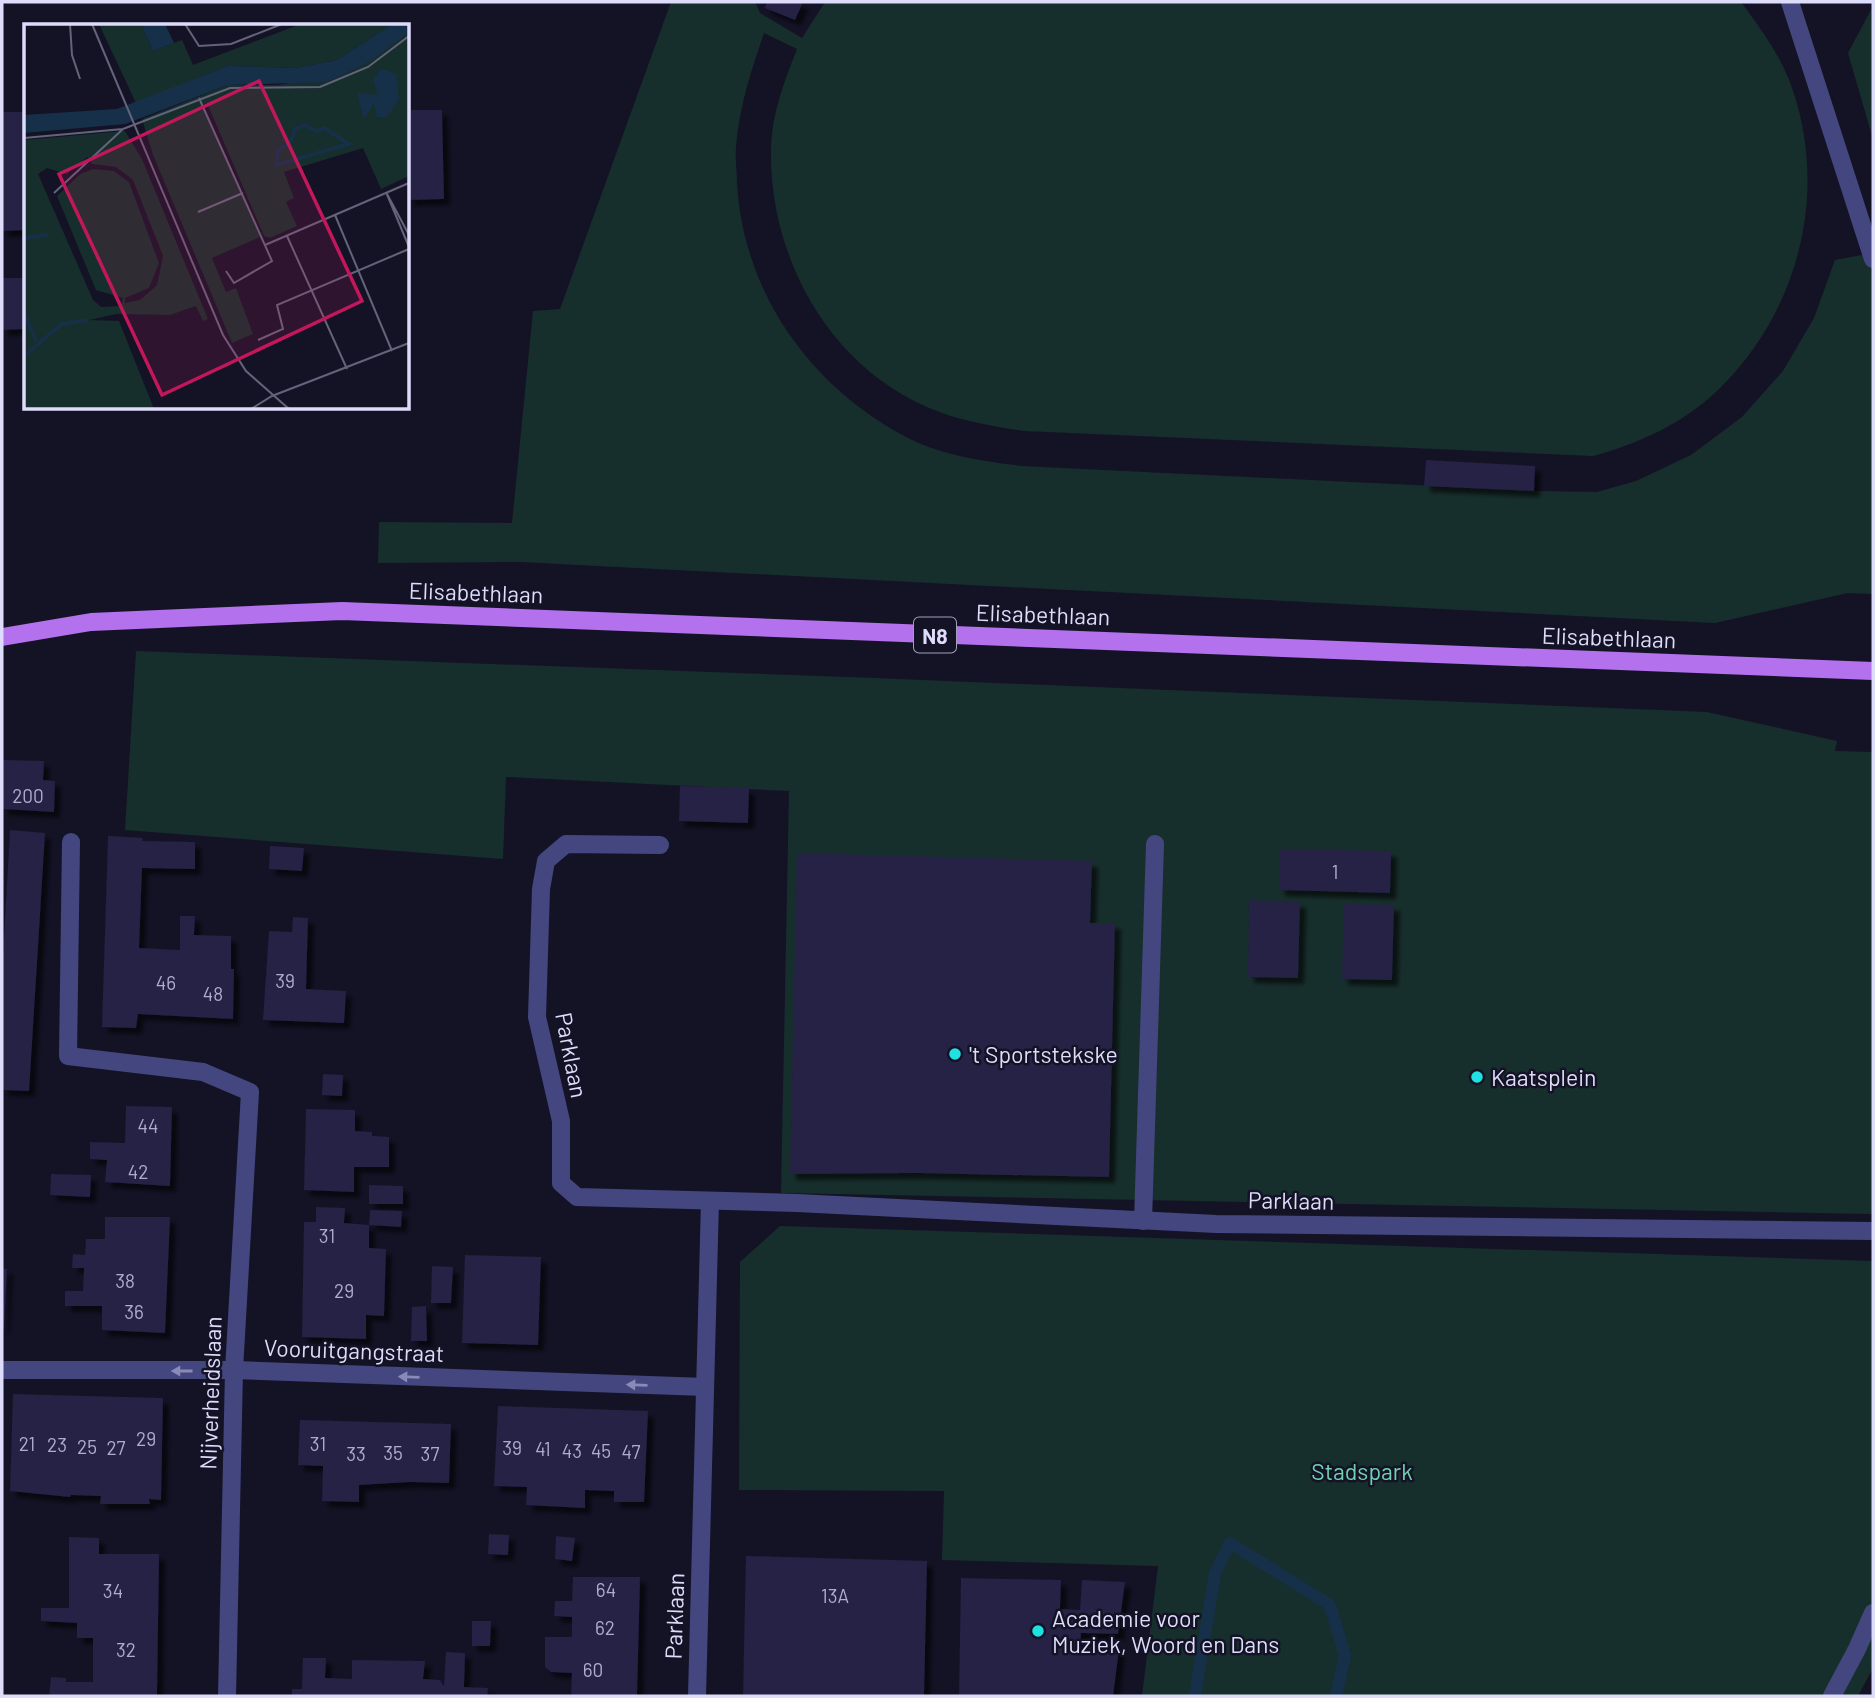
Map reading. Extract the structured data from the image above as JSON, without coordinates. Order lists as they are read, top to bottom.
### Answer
{
  "streets": {
    "main road": ["Elisabethlaan", "N8"],
    "street": ["Parklaan", "Vooruitgangstraat", "Nijverheidslaan"]
  },
  "crossings": [
    ["Parklaan", "Vooruitgangstraat"],
    ["Vooruitgangstraat", "Nijverheidslaan"]
  ],
  "one_way": ["Vooruitgangstraat"],
  "parks": ["Stadspark"],
  "places": ["'t Sportstekske", "Kaatsplein", "Academie voor Muziek, Woord en Dans"],
  "house_numbers": [
    "200",
    "1",
    "39",
    "46",
    "48",
    "44",
    "42",
    "31",
    "38",
    "29",
    "36",
    "29",
    "21",
    "31",
    "23",
    "25",
    "27",
    "39",
    "41",
    "43",
    "45",
    "47",
    "35",
    "33",
    "37",
    "64",
    "34",
    "13A",
    "62",
    "32",
    "60"
  ]
}
